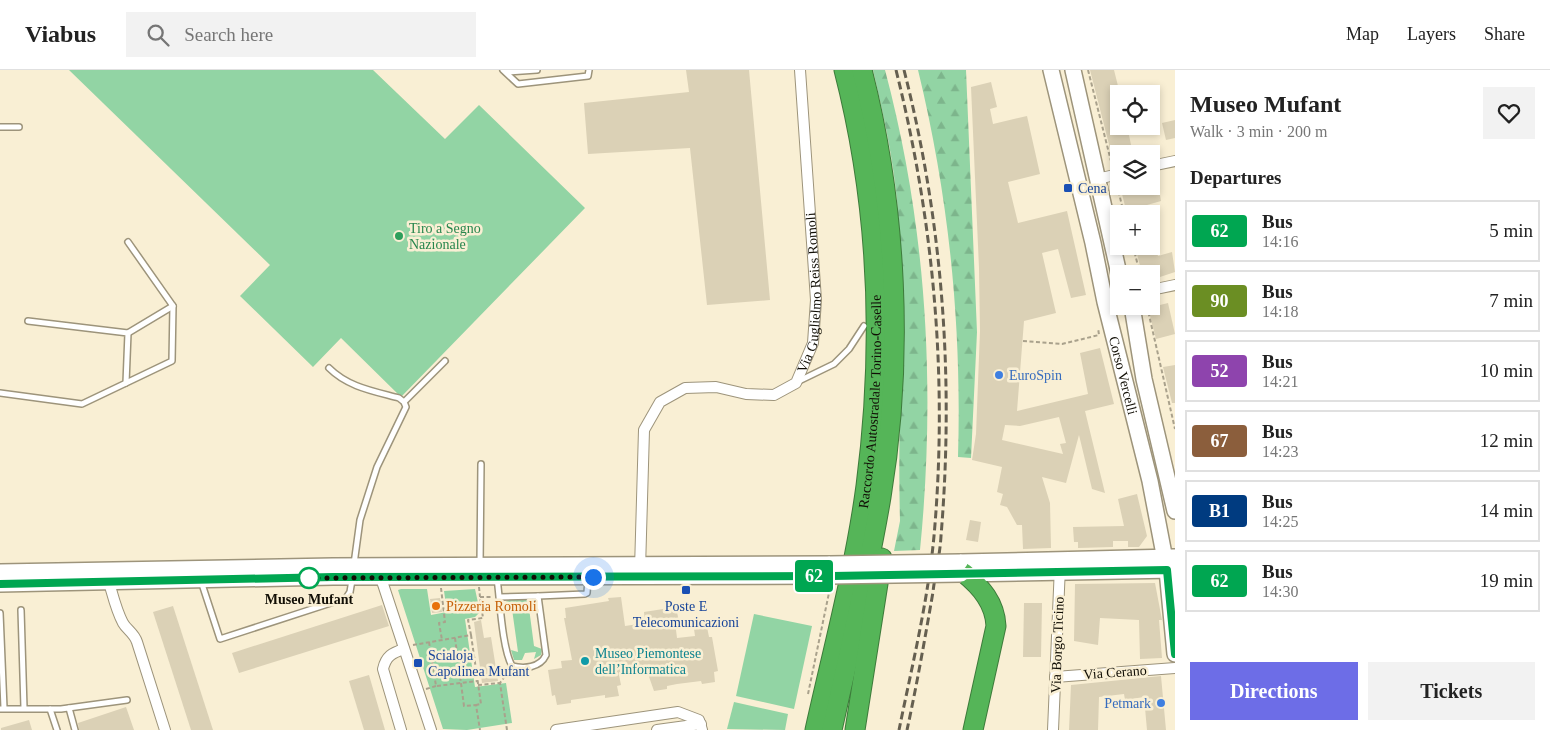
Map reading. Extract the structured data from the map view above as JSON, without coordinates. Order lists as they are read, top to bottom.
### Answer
{
  "streets": {
    "highway": ["Raccordo Autostradale Torino-Caselle"],
    "main road": ["Corso Vercelli"],
    "street": ["Via Guglielmo Reiss Romoli", "Via Borgo Ticino", "Via Cerano"]
  },
  "crossings": [
    ["Via Borgo Ticino", "Via Cerano"]
  ],
  "places": {
    "transit": ["Cena", "Poste E Telecomunicazioni", "Scialoja Capolinea Mufant"],
    "other": [
      "Tiro a Segno Nazionale",
      "EuroSpin",
      "Museo Mufant",
      "Pizzeria Romoli",
      "Museo Piemontese dell’Informatica",
      "Petmark"
    ]
  },
  "lines": ["bus line 62"],
  "page": {
    "header": "Viabus",
    "search": "Search here",
    "nav": ["Map", "Layers", "Share"],
    "on_map": "62",
    "heading": [
      ["Museo Mufant", "Walk · 3 min · 200 m"],
      "Departures"
    ],
    "map_buttons": ["+", "−"],
    "list": [
      {
        "mark": "62",
        "name": "Bus",
        "note": "14:16",
        "value": "5 min"
      },
      {
        "mark": "90",
        "name": "Bus",
        "note": "14:18",
        "value": "7 min"
      },
      {
        "mark": "52",
        "name": "Bus",
        "note": "14:21",
        "value": "10 min"
      },
      {
        "mark": "67",
        "name": "Bus",
        "note": "14:23",
        "value": "12 min"
      },
      {
        "mark": "B1",
        "name": "Bus",
        "note": "14:25",
        "value": "14 min"
      },
      {
        "mark": "62",
        "name": "Bus",
        "note": "14:30",
        "value": "19 min"
      }
    ],
    "buttons": ["Directions", "Tickets"]
  }
}
